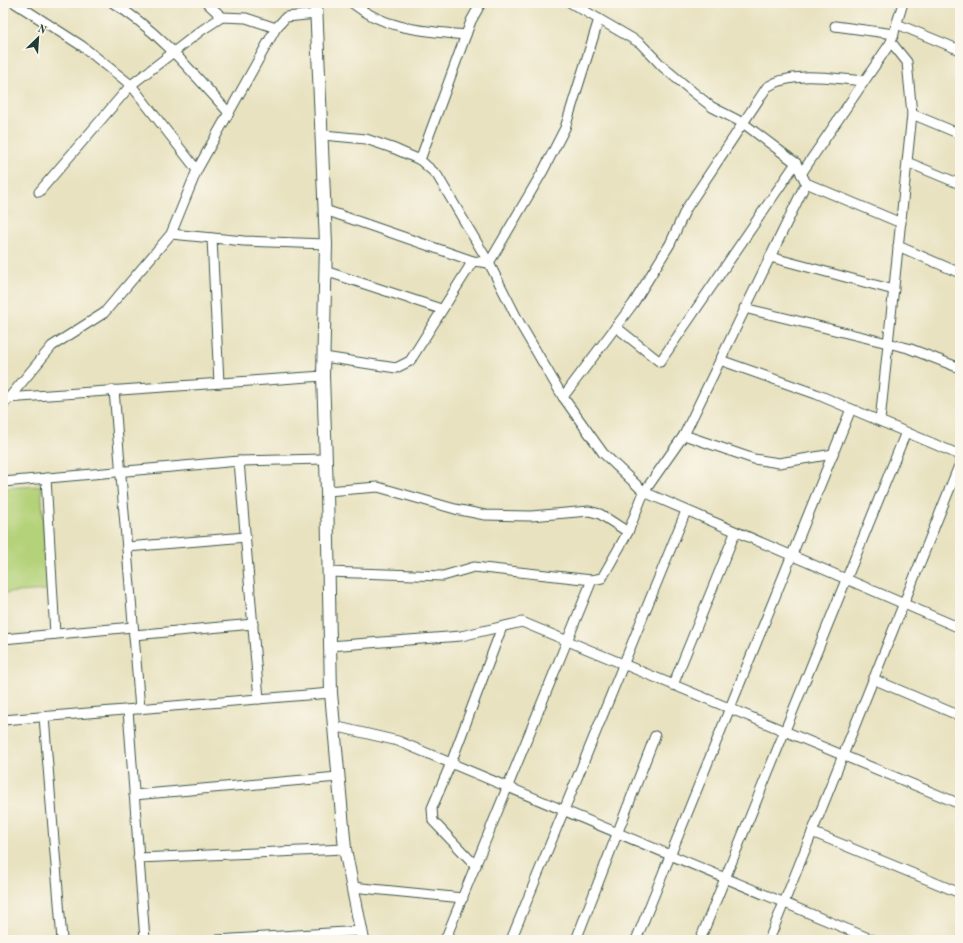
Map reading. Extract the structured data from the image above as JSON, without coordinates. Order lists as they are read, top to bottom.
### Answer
{
  "north": "top right"
}
